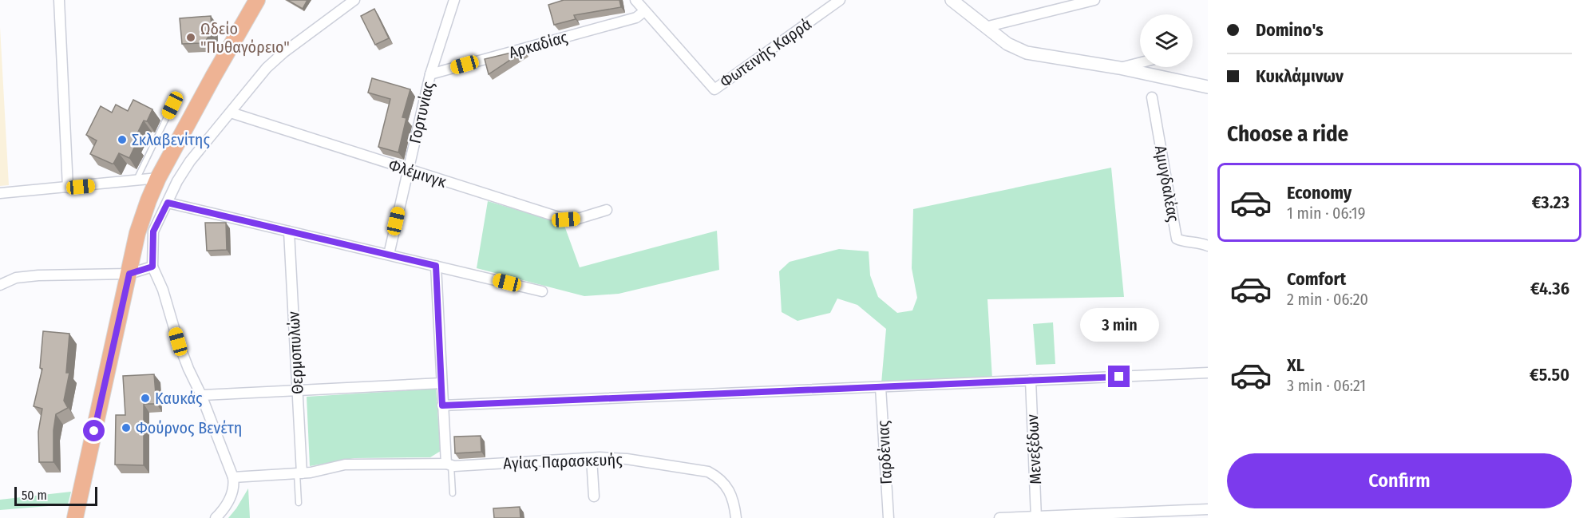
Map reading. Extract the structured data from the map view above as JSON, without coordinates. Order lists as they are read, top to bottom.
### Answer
{
  "streets": {
    "street": [
      "Αρκαδίας",
      "Φωτεινής Καρρά",
      "Γορτυνίας",
      "Φλέμινγκ",
      "Αμυγδαλέας",
      "Θερμοπυλών",
      "Μενεξέδων",
      "Γαρδένιας",
      "Αγίας Παρασκευής"
    ]
  },
  "crossings": [
    ["Αρκαδίας", "Φωτεινής Καρρά"],
    ["Αρκαδίας", "Γορτυνίας"],
    ["Γορτυνίας", "Φλέμινγκ"],
    ["Θερμοπυλών", "Αγίας Παρασκευής"]
  ],
  "places": [
    "Ωδείο \"Πυθαγόρειο\"",
    "Σκλαβενίτης",
    "Καυκάς",
    "Φούρνος Βενέτη"
  ],
  "scale_bar": "50 m",
  "page": {
    "banner": ["Domino's", "Κυκλάμινων"],
    "heading": "Choose a ride",
    "list": [
      {
        "name": "Economy",
        "note": "1 min · 06:19",
        "value": "€3.23"
      },
      {
        "name": "Comfort",
        "note": "2 min · 06:20",
        "value": "€4.36"
      },
      {
        "name": "XL",
        "note": "3 min · 06:21",
        "value": "€5.50"
      }
    ],
    "bubble": "3 min",
    "buttons": "Confirm",
    "scale": "50 m"
  }
}
